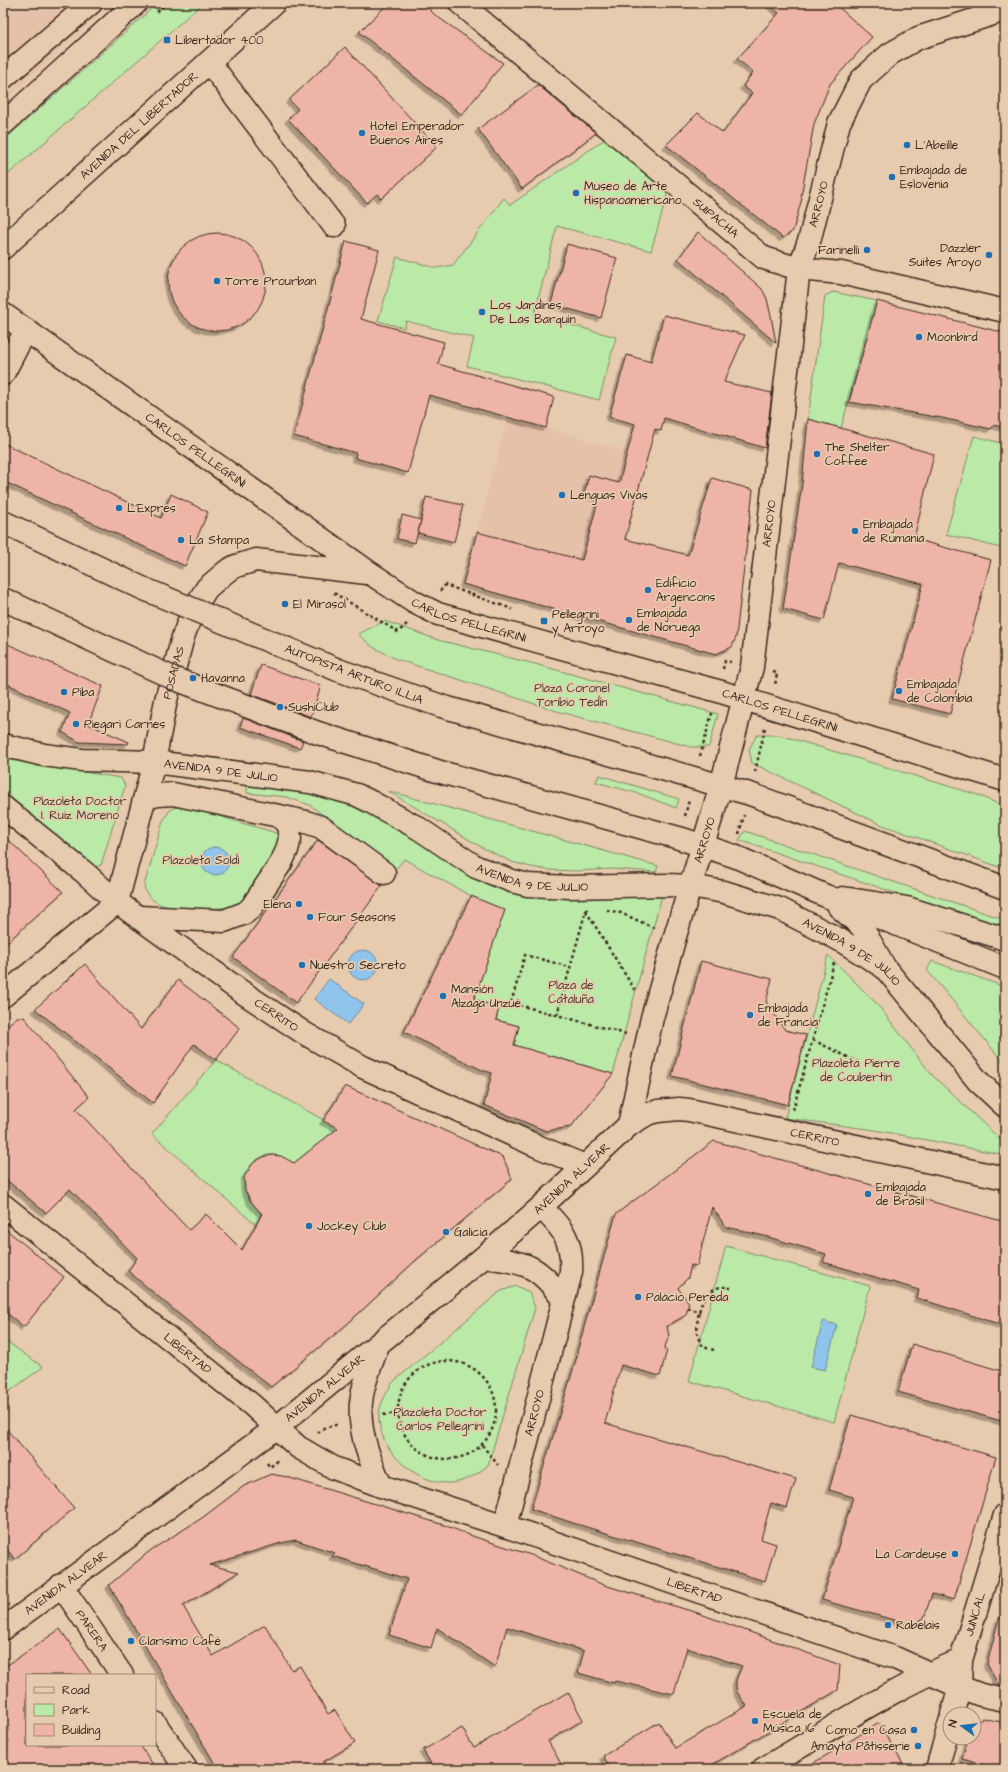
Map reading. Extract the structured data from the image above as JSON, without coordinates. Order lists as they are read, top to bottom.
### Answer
{
  "streets": {
    "main road": [
      "AVENIDA DEL LIBERTADOR",
      "ARROYO",
      "SUIPACHA",
      "CARLOS PELLEGRINI",
      "POSADAS",
      "AUTOPISTA ARTURO ILLIA",
      "AVENIDA 9 DE JULIO",
      "CERRITO",
      "AVENIDA ALVEAR",
      "LIBERTAD",
      "JUNCAL",
      "PARERA"
    ]
  },
  "crossings": [
    ["ARROYO", "SUIPACHA"],
    ["ARROYO", "CARLOS PELLEGRINI"],
    ["ARROYO", "AUTOPISTA ARTURO ILLIA"],
    ["ARROYO", "AVENIDA 9 DE JULIO"],
    ["ARROYO", "CERRITO"],
    ["ARROYO", "AVENIDA ALVEAR"],
    ["ARROYO", "LIBERTAD"],
    ["CARLOS PELLEGRINI", "POSADAS"],
    ["POSADAS", "AVENIDA 9 DE JULIO"],
    ["POSADAS", "CERRITO"],
    ["CERRITO", "AVENIDA ALVEAR"],
    ["AVENIDA ALVEAR", "LIBERTAD"],
    ["AVENIDA ALVEAR", "PARERA"],
    ["LIBERTAD", "JUNCAL"]
  ],
  "parks": [
    "Plaza Coronel Toribio Tedín",
    "Plazoleta Doctor I. Ruiz Moreno",
    "Plazoleta Soldi",
    "Plaza de Cataluña",
    "Plazoleta Pierre de Coubertin",
    "Plazoleta Doctor Carlos Pellegrini"
  ],
  "places": {
    "transit": ["Libertador 400", "Pellegrini y Arroyo"],
    "other": [
      "Hotel Emperador Buenos Aires",
      "L'Abeille",
      "Embajada de Eslovenia",
      "Museo de Arte Hispanoamericano",
      "Farinelli",
      "Dazzler Suites Aroyo",
      "Torre Prourban",
      "Los Jardines De Las Barquin",
      "Moonbird",
      "The Shelter Coffee",
      "Lenguas Vivas",
      "L'Expres",
      "Embajada de Rumania",
      "La Stampa",
      "Edificio Argencons",
      "El Mirasol",
      "Embajada de Noruega",
      "Havanna",
      "Embajada de Colombia",
      "Piba",
      "SushiClub",
      "Piegari Carnes",
      "Elena",
      "Four Seasons",
      "Nuestro Secreto",
      "Mansión Alzaga Unzué",
      "Embajada de Francia",
      "Embajada de Brasil",
      "Jockey Club",
      "Galicia",
      "Palácio Pereda",
      "La Cardeuse",
      "Rabelais",
      "Clarisimo Café",
      "Escuela de Música 16",
      "Como en Casa",
      "Amayta Pâtisserie"
    ]
  },
  "legend": ["Road", "Park", "Building"],
  "north": "left"
}
